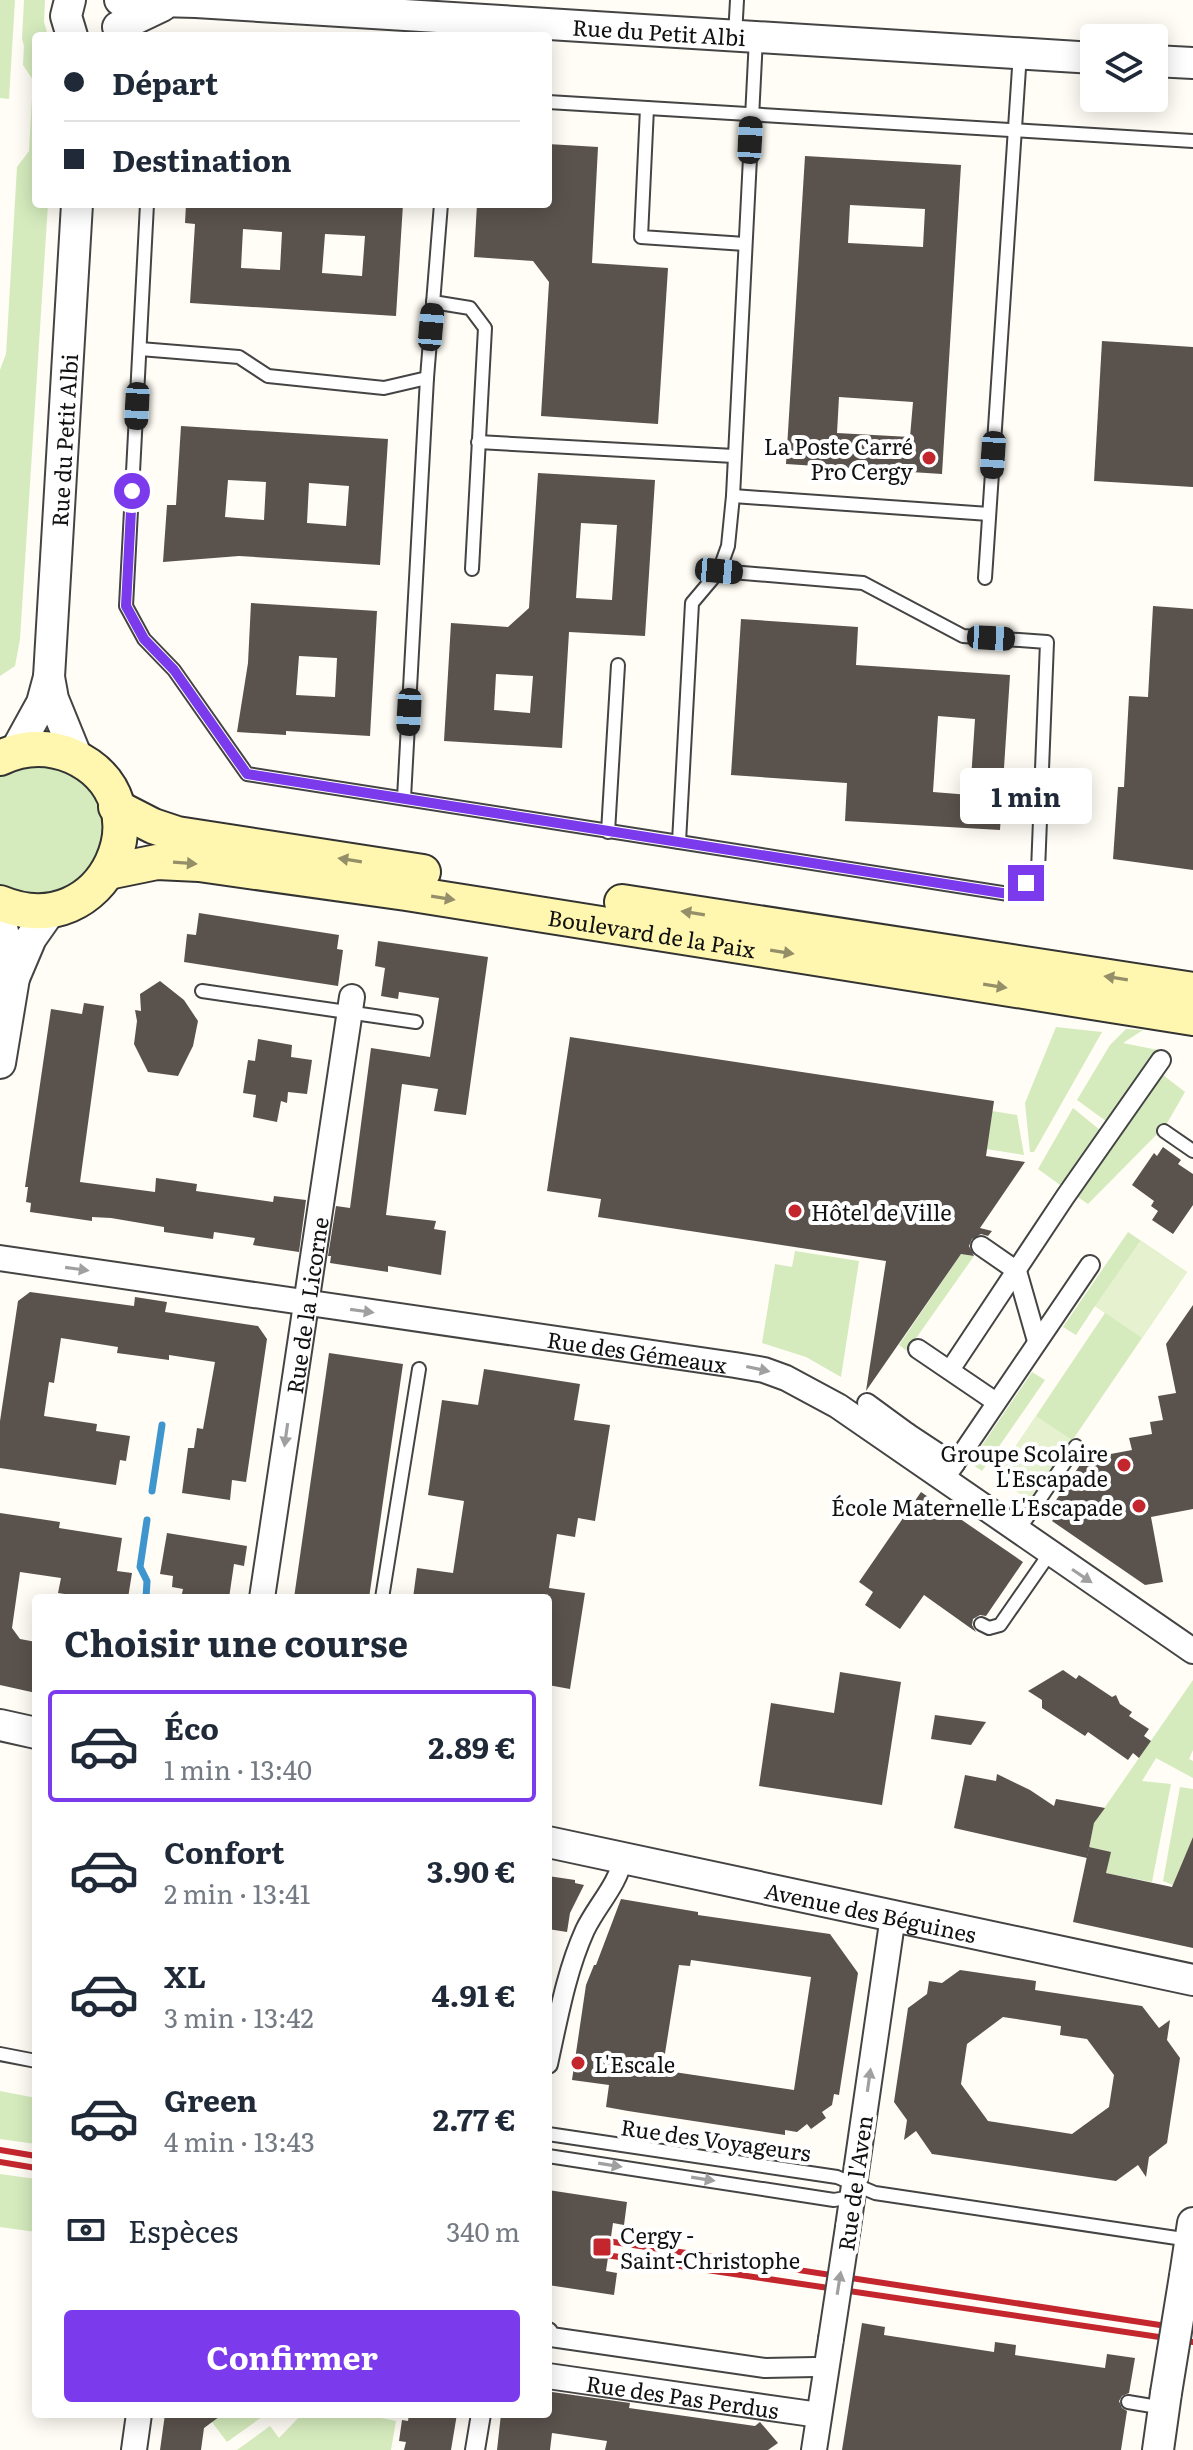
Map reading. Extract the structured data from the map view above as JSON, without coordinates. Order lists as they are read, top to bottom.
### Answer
{
  "streets": {
    "main road": ["Boulevard de la Paix"],
    "street": [
      "Rue du Petit Albi",
      "Rue de la Licorne",
      "Rue des Gémeaux",
      "Avenue des Béguines",
      "Rue de l'Aven",
      "Rue des Pas Perdus"
    ],
    "lane": ["Rue des Voyageurs"]
  },
  "crossings": [
    ["Rue de la Licorne", "Rue des Gémeaux"],
    ["Avenue des Béguines", "Rue de l'Aven"],
    ["Rue des Voyageurs", "Rue de l'Aven"],
    ["Rue de l'Aven", "Rue des Pas Perdus"]
  ],
  "one_way": ["Rue de la Licorne", "Rue des Gémeaux", "Rue de l'Aven"],
  "places": {
    "other": [
      "La Poste Carré Pro Cergy",
      "Hôtel de Ville",
      "Groupe Scolaire L'Escapade",
      "École Maternelle L'Escapade",
      "L'Escale"
    ],
    "transit": ["Cergy - Saint-Christophe"]
  },
  "page": {
    "banner": ["Départ", "Destination"],
    "bubble": "1 min",
    "heading": "Choisir une course",
    "list": [
      {
        "name": "Éco",
        "note": "1 min · 13:40",
        "value": "2.89 €"
      },
      {
        "name": "Confort",
        "note": "2 min · 13:41",
        "value": "3.90 €"
      },
      {
        "name": "XL",
        "note": "3 min · 13:42",
        "value": "4.91 €"
      },
      {
        "name": "Green",
        "note": "4 min · 13:43",
        "value": "2.77 €"
      }
    ],
    "pay": ["Espèces", "340 m"],
    "buttons": "Confirmer"
  }
}
